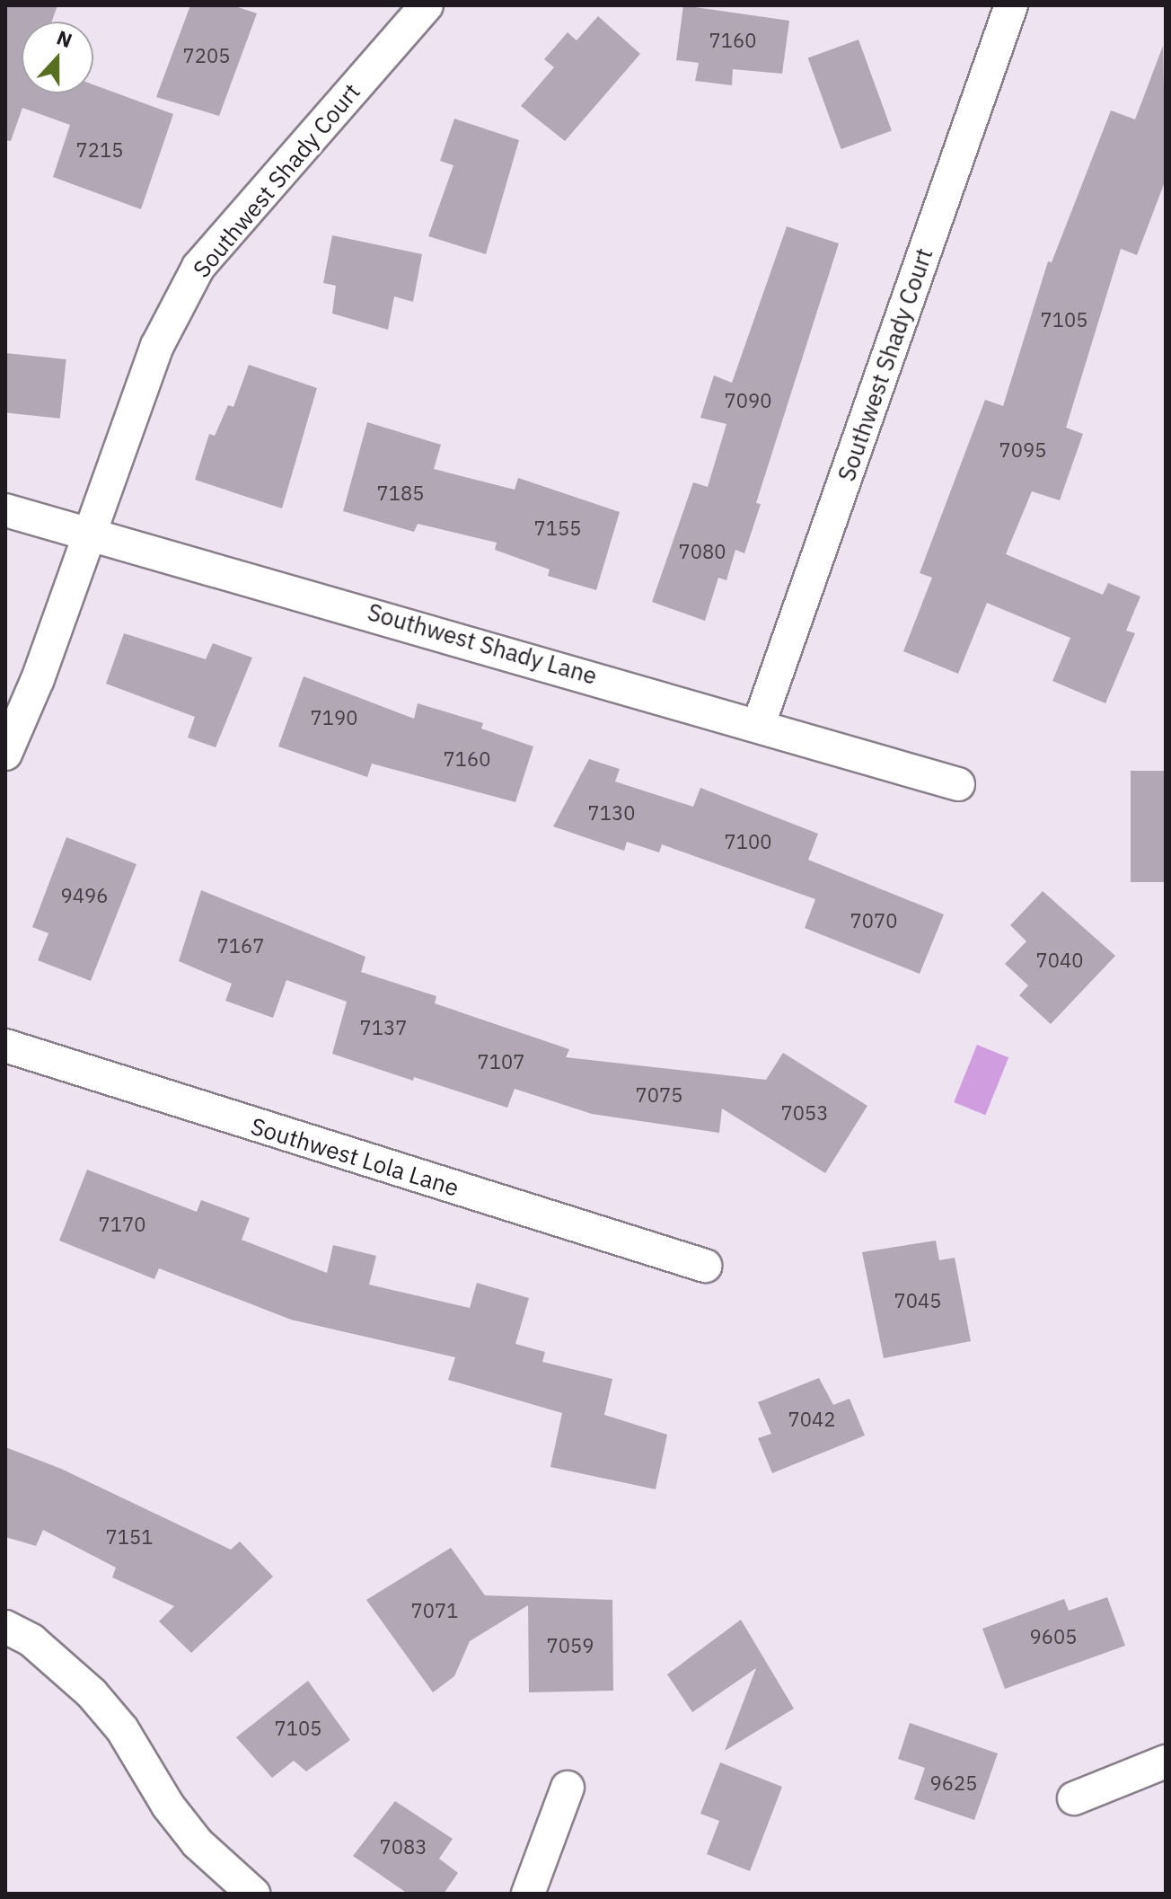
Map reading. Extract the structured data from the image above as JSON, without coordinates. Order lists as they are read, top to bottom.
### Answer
{
  "streets": {
    "street": ["Southwest Shady Court", "Southwest Shady Lane", "Southwest Lola Lane"]
  },
  "crossings": [
    ["Southwest Shady Court", "Southwest Shady Lane"]
  ],
  "house_numbers": [
    "7160",
    "7205",
    "7215",
    "7105",
    "7090",
    "7095",
    "7185",
    "7155",
    "7080",
    "7190",
    "7160",
    "7130",
    "7100",
    "9496",
    "7070",
    "7167",
    "7040",
    "7137",
    "7107",
    "7075",
    "7053",
    "7170",
    "7045",
    "7042",
    "7151",
    "7071",
    "9605",
    "7059",
    "7105",
    "9625",
    "7083"
  ],
  "north": "top"
}
